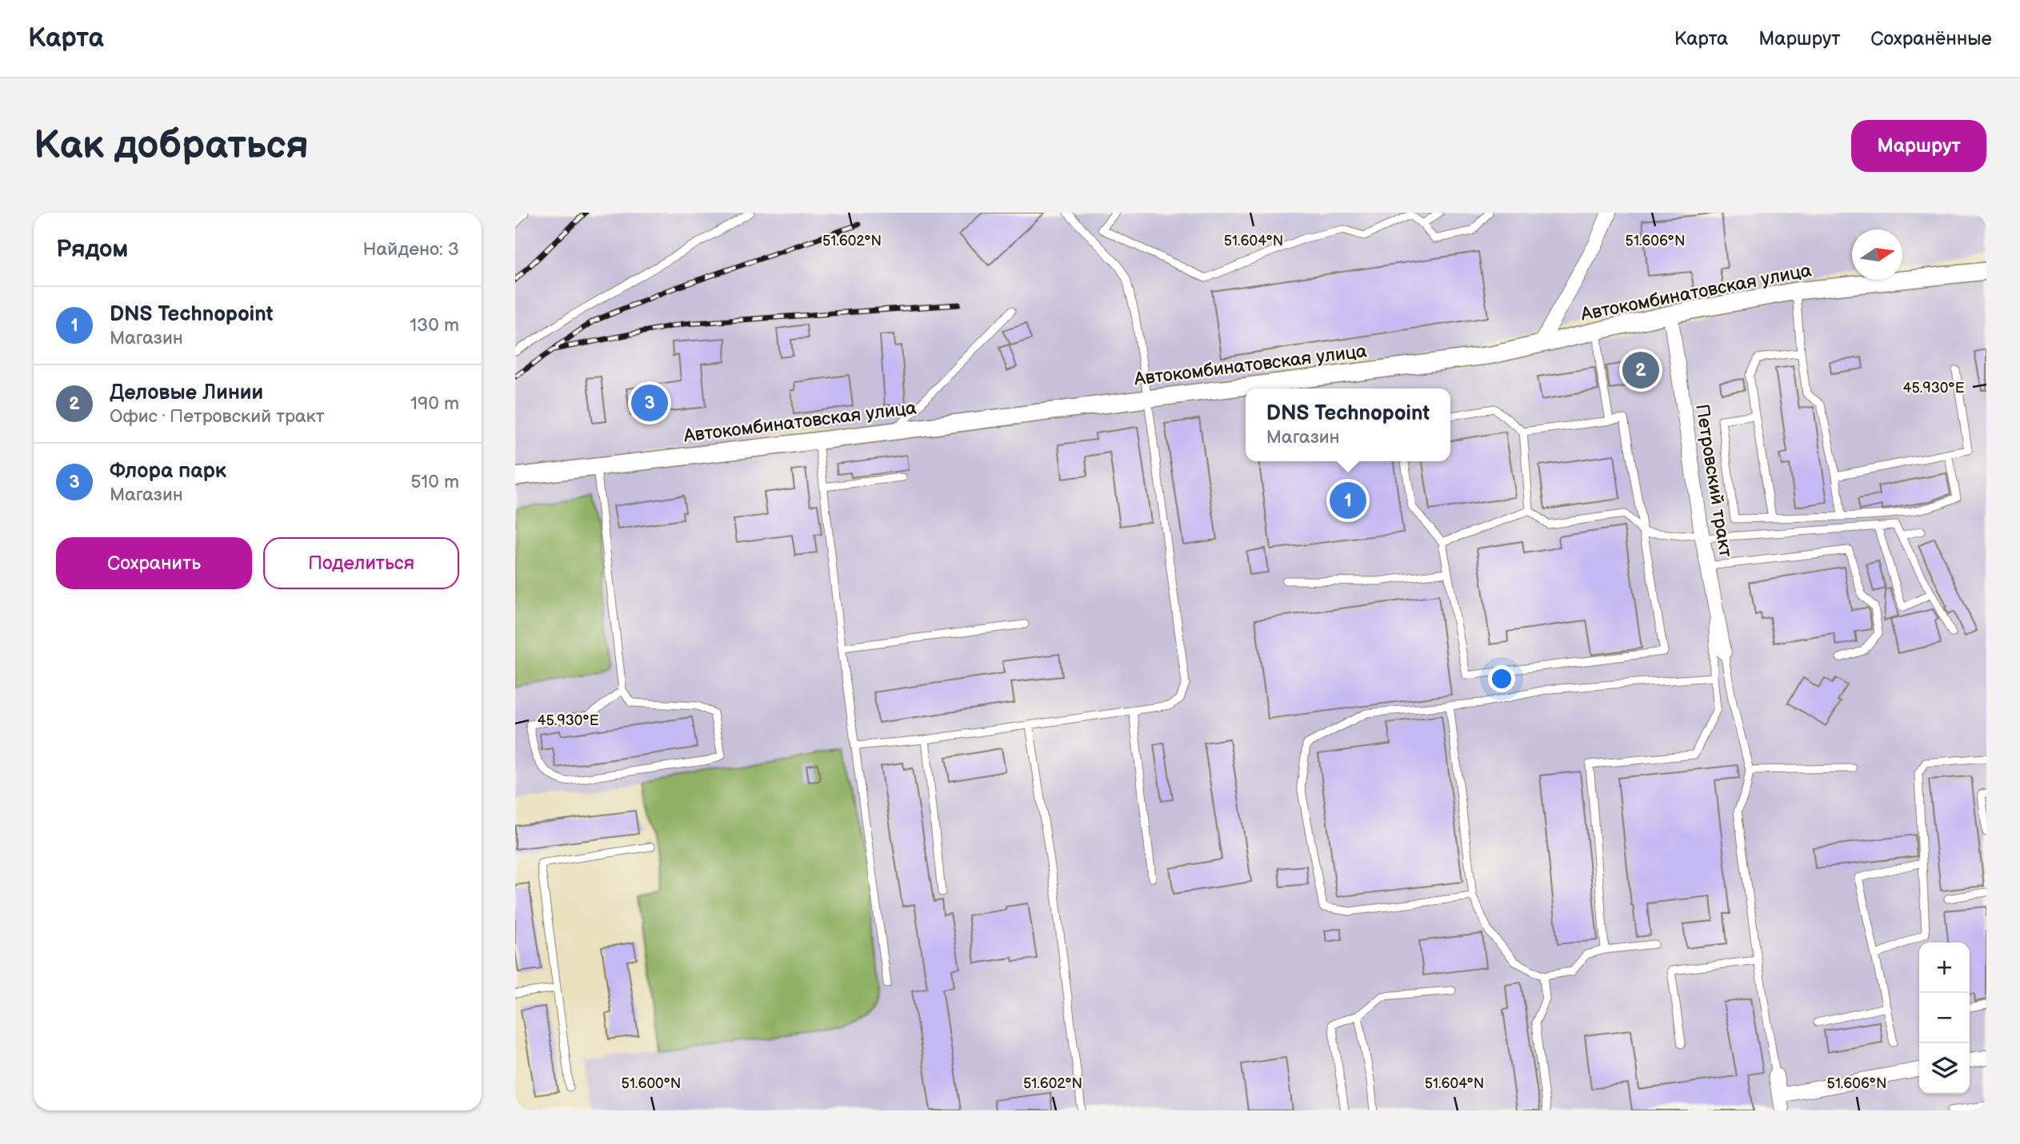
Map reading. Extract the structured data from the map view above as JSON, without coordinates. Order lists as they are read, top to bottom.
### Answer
{
  "streets": {
    "street": ["Автокомбинатовская улица", "Петровский тракт"]
  },
  "crossings": [
    ["Автокомбинатовская улица", "Петровский тракт"]
  ],
  "north": "right",
  "page": {
    "header": "Карта",
    "nav": ["Карта", "Маршрут", "Сохранённые"],
    "buttons": [
      "Маршрут",
      ["Сохранить", "Поделиться"]
    ],
    "title": "Как добраться",
    "heading": ["Рядом", "Найдено: 3"],
    "list": [
      {
        "mark": "1",
        "name": "DNS Technopoint",
        "note": "Магазин",
        "value": "130 m"
      },
      {
        "mark": "2",
        "name": "Деловые Линии",
        "note": "Офис · Петровский тракт",
        "value": "190 m"
      },
      {
        "mark": "3",
        "name": "Флора парк",
        "note": "Магазин",
        "value": "510 m"
      }
    ],
    "pins": ["2", "3", "1"],
    "popup": ["DNS Technopoint", "Магазин"],
    "map_buttons": ["+", "−"]
  },
  "coordinates": [
    "51.602°N",
    "51.604°N",
    "51.606°N",
    "45.930°E",
    "51.600°N"
  ]
}
